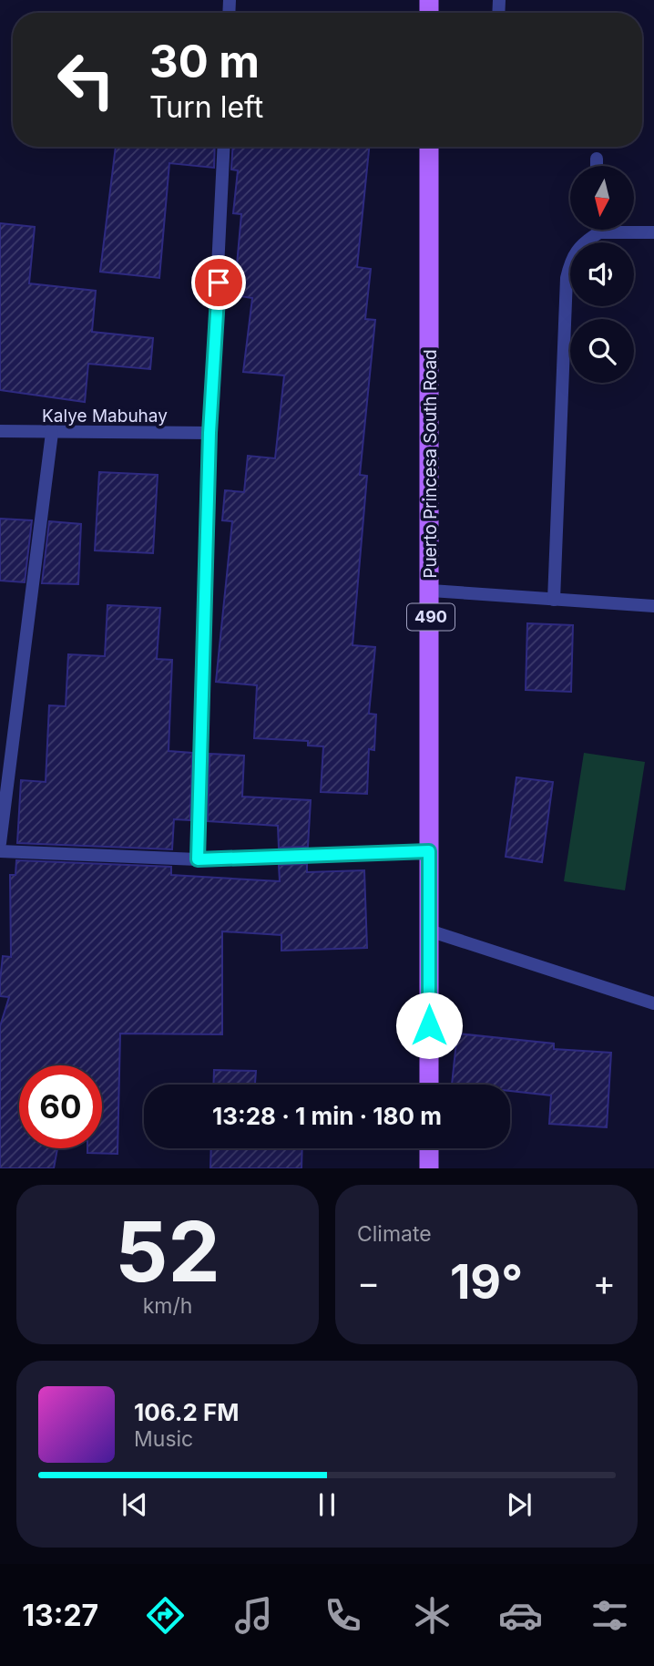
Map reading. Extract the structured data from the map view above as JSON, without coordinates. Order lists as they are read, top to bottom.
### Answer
{
  "streets": {
    "main road": ["Puerto Princesa South Road", "490"],
    "street": ["Kalye Mabuhay"]
  },
  "north": "bottom",
  "page": {
    "turn": ["30 m", "Turn left"],
    "limit": "60",
    "trip": "13:28 · 1 min · 180 m",
    "tile": [
      ["52", "km/h"],
      "Climate"
    ],
    "heat": ["−", "19°", "+"],
    "song": ["106.2 FM", "Music"],
    "tabs": "13:27"
  }
}
